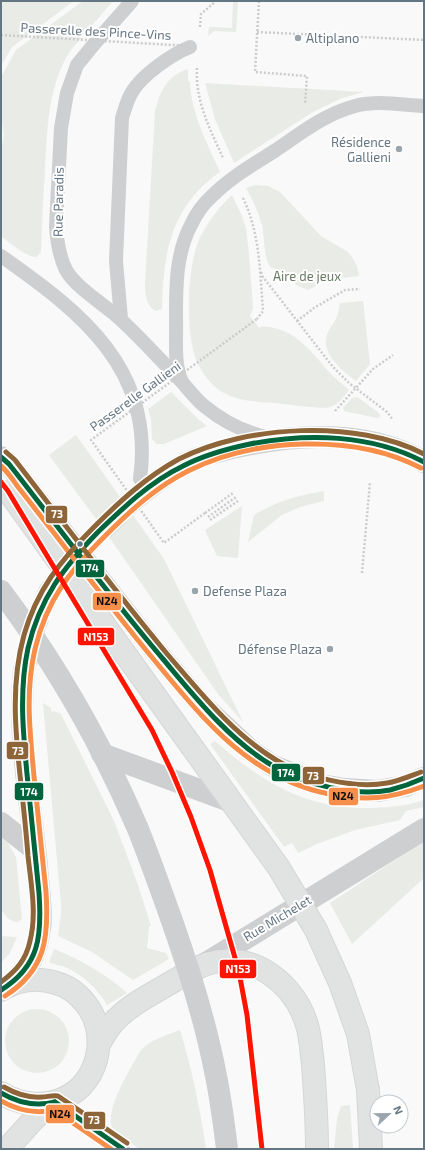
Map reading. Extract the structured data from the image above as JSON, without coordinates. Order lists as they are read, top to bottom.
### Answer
{
  "streets": {
    "main road": ["Rue Michelet"],
    "lane": ["Rue Paradis"],
    "path": ["Passerelle des Pince-Vins", "Passerelle Gallieni"]
  },
  "parks": ["Aire de jeux"],
  "places": [
    "Altiplano",
    "Résidence Gallieni",
    "Defense Plaza",
    "Défense Plaza"
  ],
  "lines": [
    "transit line 73",
    "transit line 174",
    "transit line N24",
    "transit line N153"
  ],
  "north": "right"
}
